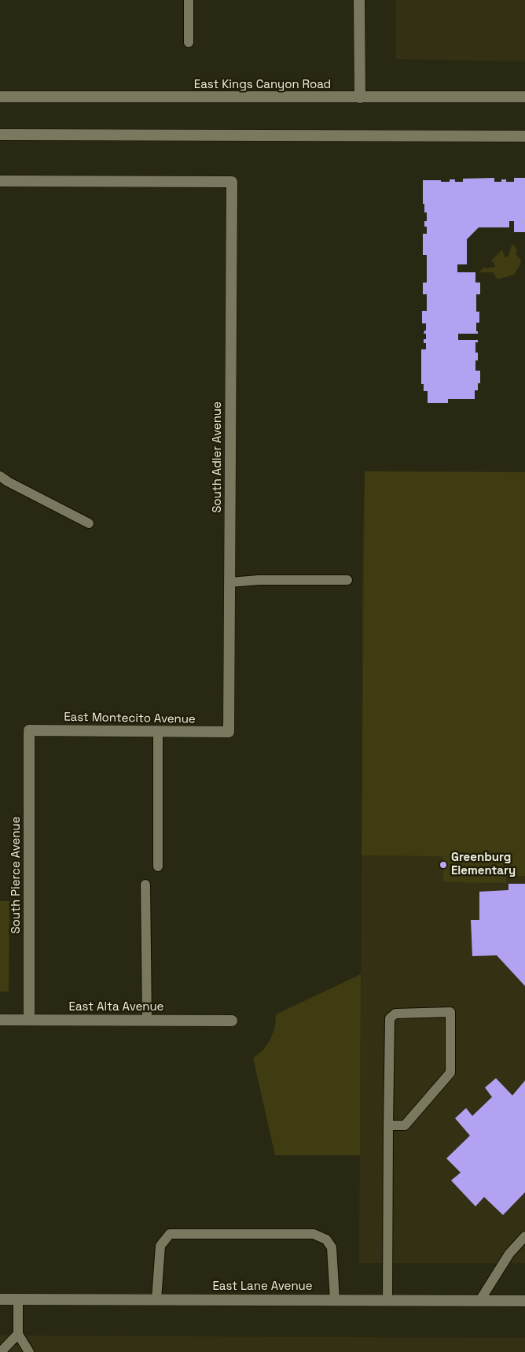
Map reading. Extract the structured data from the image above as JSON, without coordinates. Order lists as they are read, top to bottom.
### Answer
{
  "streets": {
    "street": [
      "East Kings Canyon Road",
      "South Adler Avenue",
      "East Montecito Avenue",
      "South Pierce Avenue",
      "East Alta Avenue",
      "East Lane Avenue"
    ]
  },
  "crossings": [
    ["South Adler Avenue", "East Montecito Avenue"],
    ["East Montecito Avenue", "South Pierce Avenue"],
    ["South Pierce Avenue", "East Alta Avenue"]
  ],
  "places": ["Greenburg Elementary"]
}
